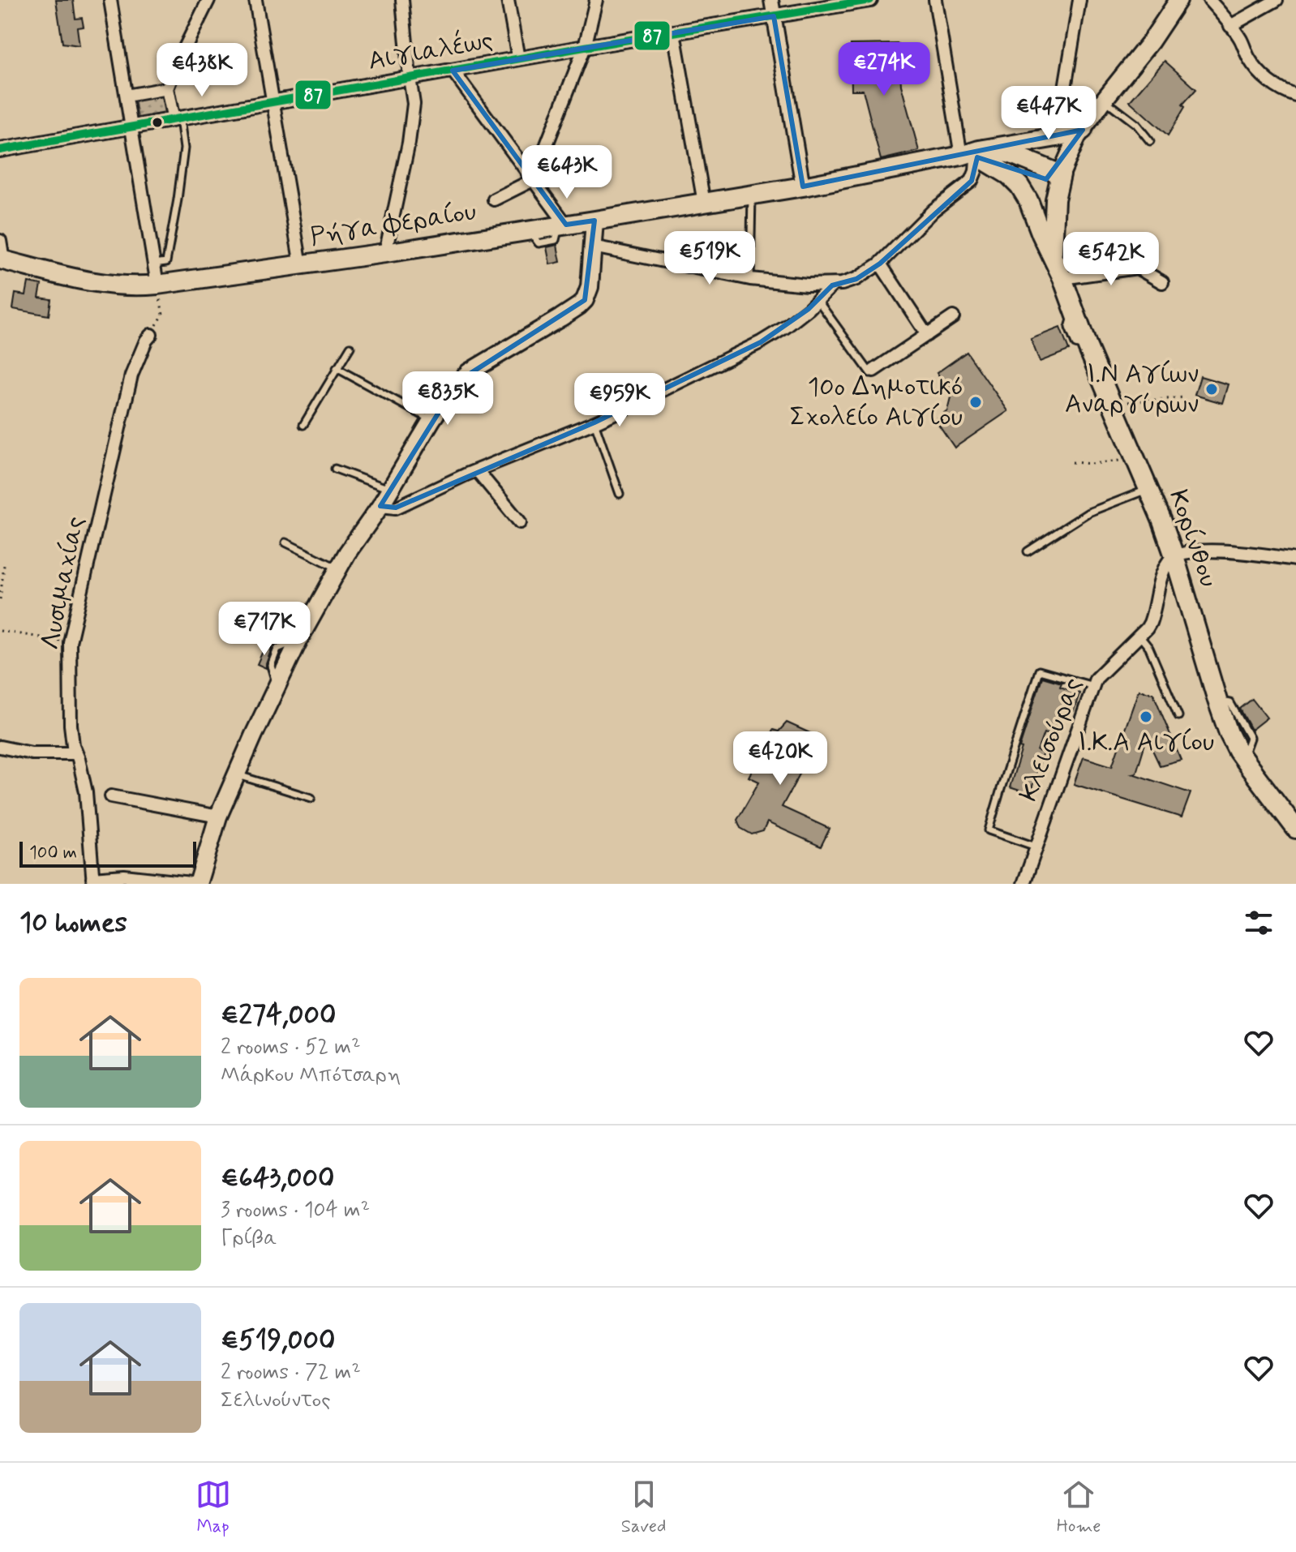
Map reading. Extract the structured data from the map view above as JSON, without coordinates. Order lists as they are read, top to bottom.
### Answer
{
  "streets": {
    "main road": ["Ρήγα Φεραίου", "Κορίνθου"],
    "street": ["Αιγιαλέως", "Λυσιμαχίας", "Κλεισούρας"]
  },
  "crossings": [
    ["Ρήγα Φεραίου", "Κορίνθου"],
    ["Κορίνθου", "Κλεισούρας"]
  ],
  "places": ["Ι.Ν Αγίων Αναργύρων", "10o Δημοτικό Σχολείο Αιγίου", "Ι.Κ.Α Αιγίου"],
  "lines": ["transit line 87"],
  "scale_bar": "100 m",
  "page": {
    "price": [
      "€274K",
      "€438K",
      "€447K",
      "€643K",
      "€519K",
      "€542K",
      "€835K",
      "€959K",
      "€717K",
      "€420K"
    ],
    "scale": "100 m",
    "heading": "10 homes",
    "list": [
      {
        "name": "€274,000",
        "note": "2 rooms · 52 m² · Μάρκου Μπότσαρη"
      },
      {
        "name": "€643,000",
        "note": "3 rooms · 104 m² · Γρίβα"
      },
      {
        "name": "€519,000",
        "note": "2 rooms · 72 m² · Σελινούντος"
      }
    ],
    "tabs": ["Map", "Saved", "Home"]
  }
}
